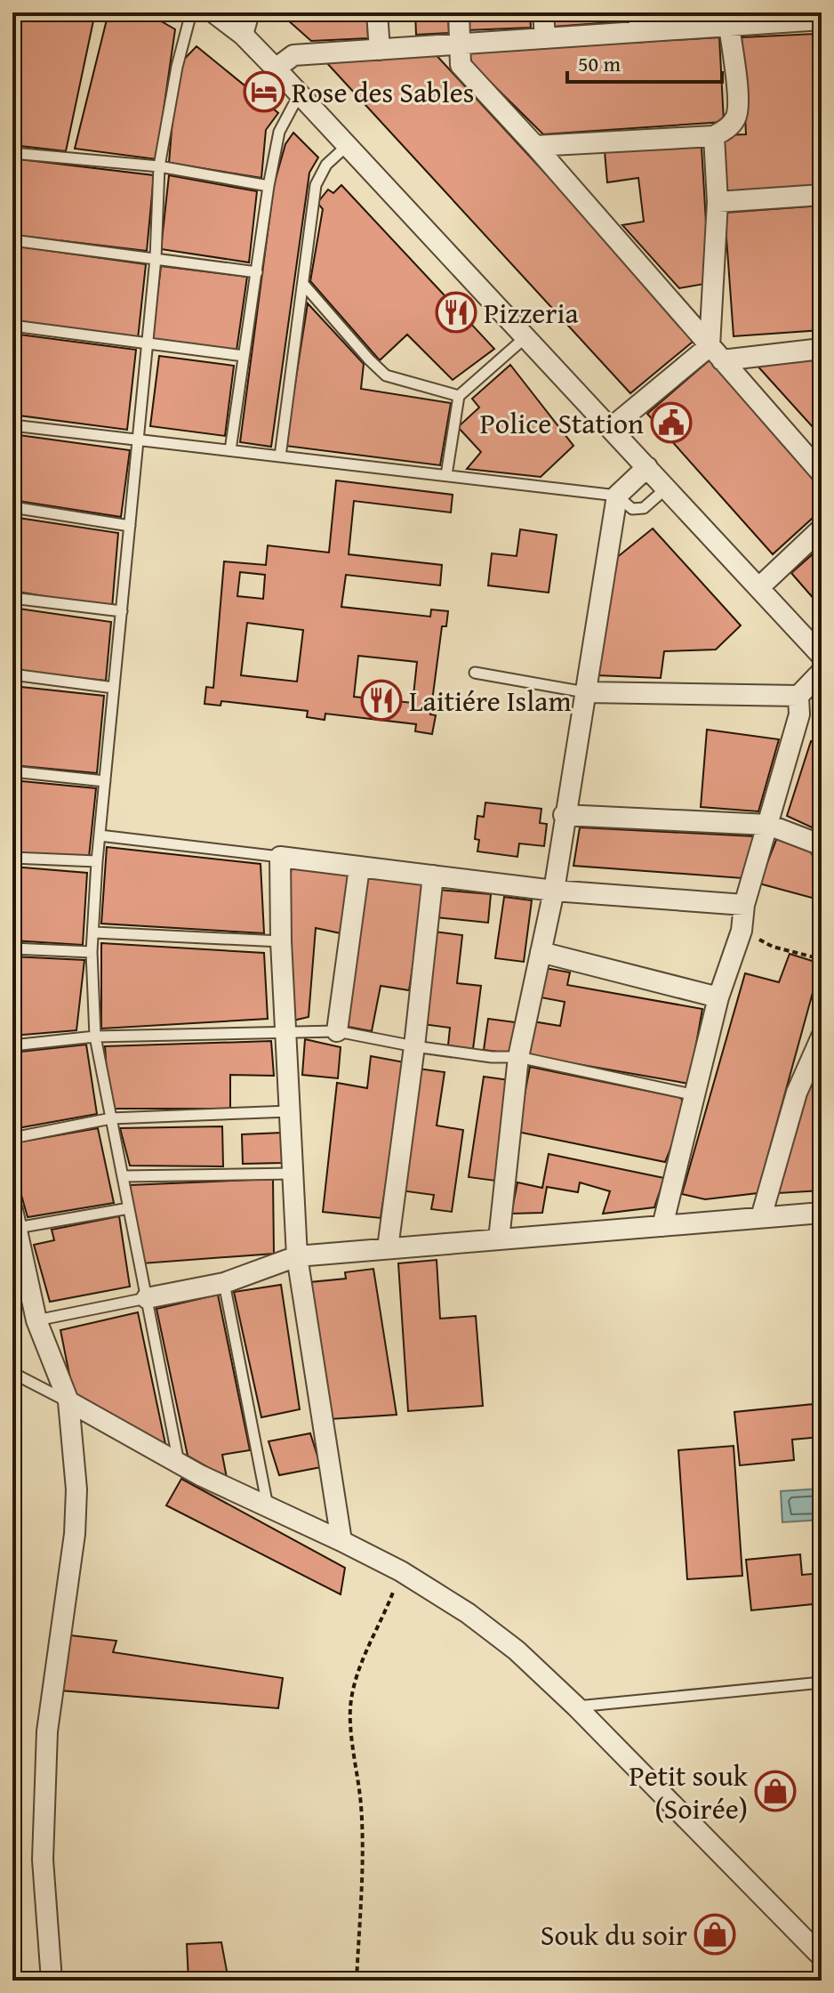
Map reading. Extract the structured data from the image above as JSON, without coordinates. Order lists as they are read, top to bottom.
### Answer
{
  "places": {
    "hotel": ["Rose des Sables"],
    "restaurant": ["Pizzeria", "Laitiére Islam"],
    "public building": ["Police Station"],
    "shop": ["Petit souk (Soirée)", "Souk du soir"]
  },
  "scale_bar": "50 m"
}
